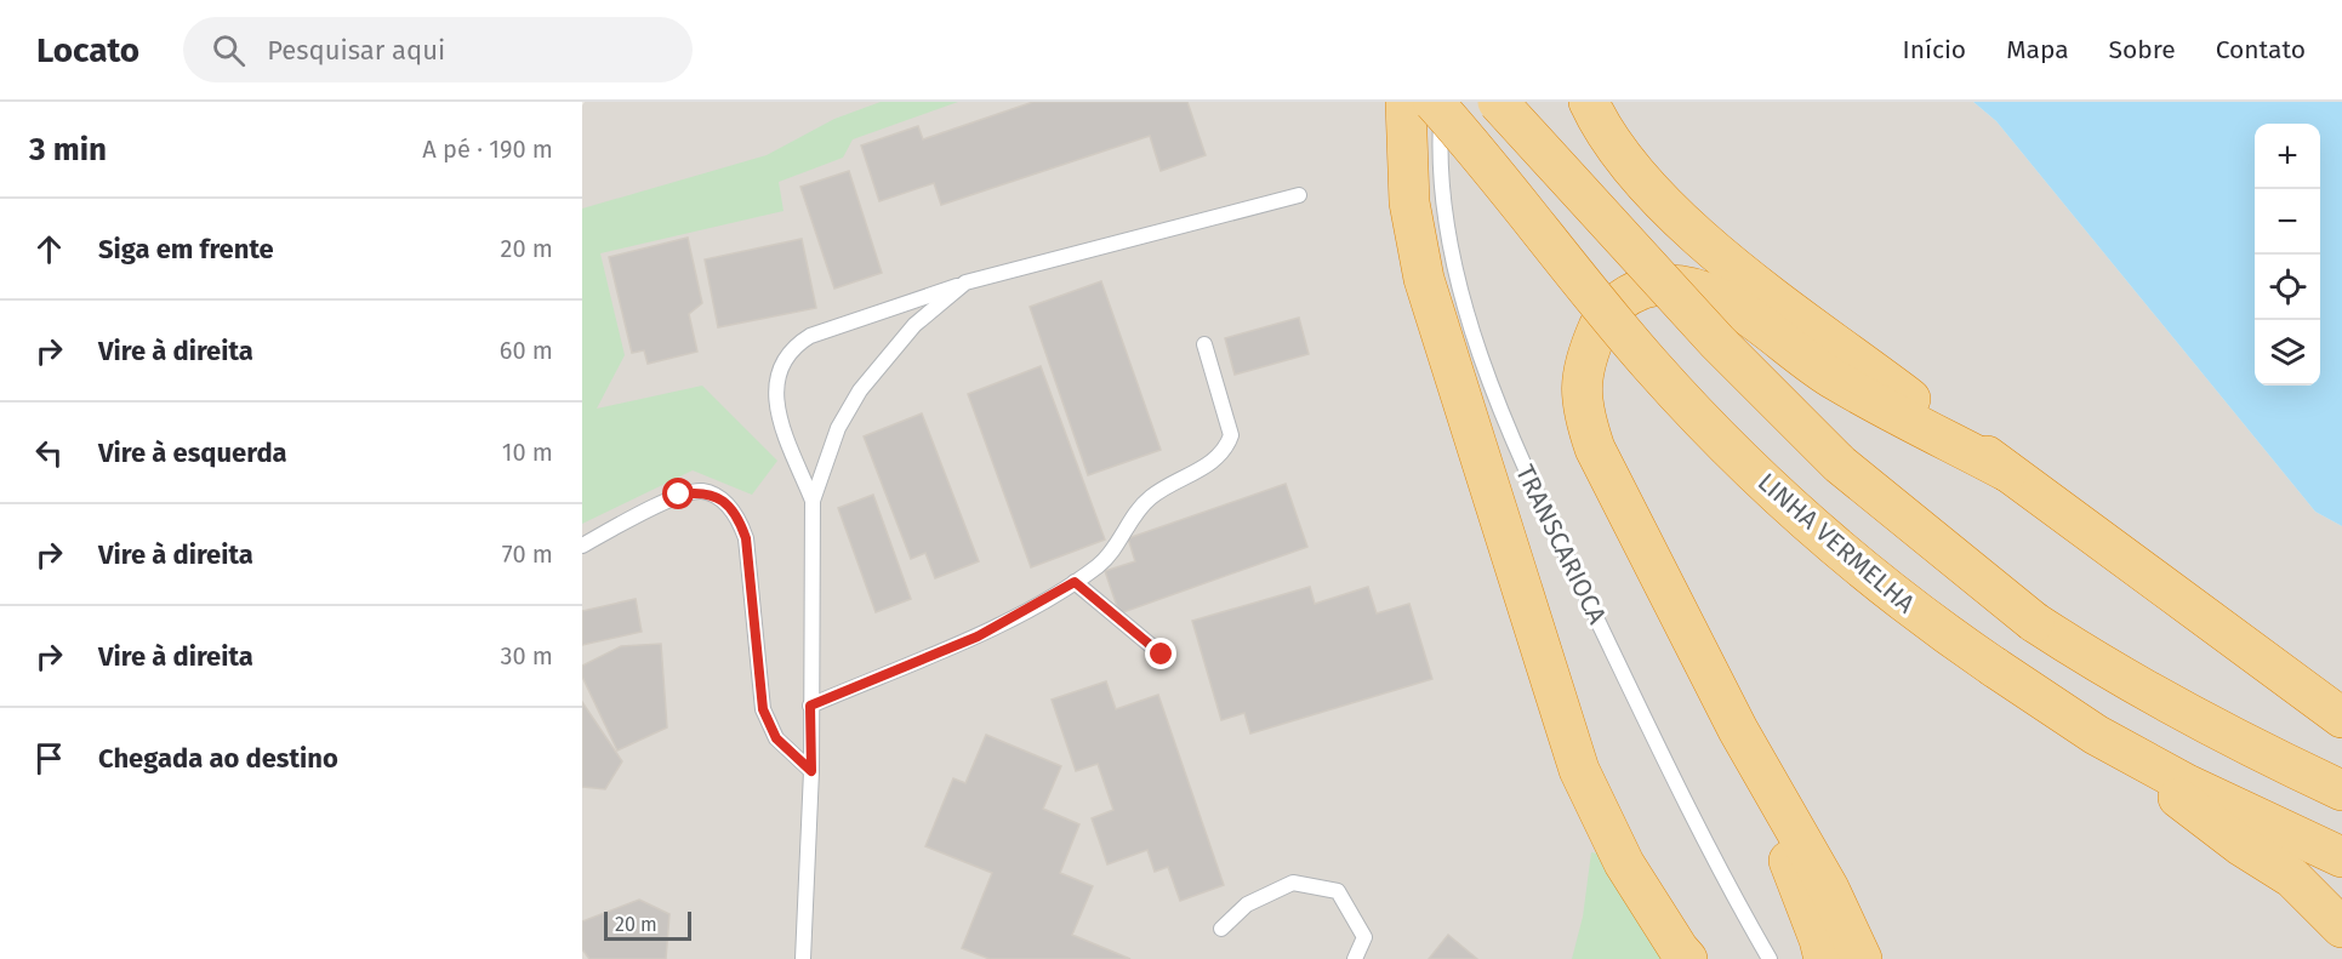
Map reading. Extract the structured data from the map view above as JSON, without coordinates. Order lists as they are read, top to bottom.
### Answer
{
  "streets": {
    "highway": ["LINHA VERMELHA"],
    "lane": ["TRANSCARIOCA"]
  },
  "scale_bar": "20 m",
  "page": {
    "header": "Locato",
    "search": "Pesquisar aqui",
    "nav": [
      "Início",
      "Mapa",
      "Sobre",
      "Contato"
    ],
    "heading": ["3 min", "A pé · 190 m"],
    "map_buttons": ["+", "−"],
    "list": [
      ["Siga em frente", "20 m"],
      ["Vire à direita", "60 m"],
      ["Vire à esquerda", "10 m"],
      ["Vire à direita", "70 m"],
      ["Vire à direita", "30 m"],
      "Chegada ao destino"
    ],
    "scale": "20 m"
  }
}
